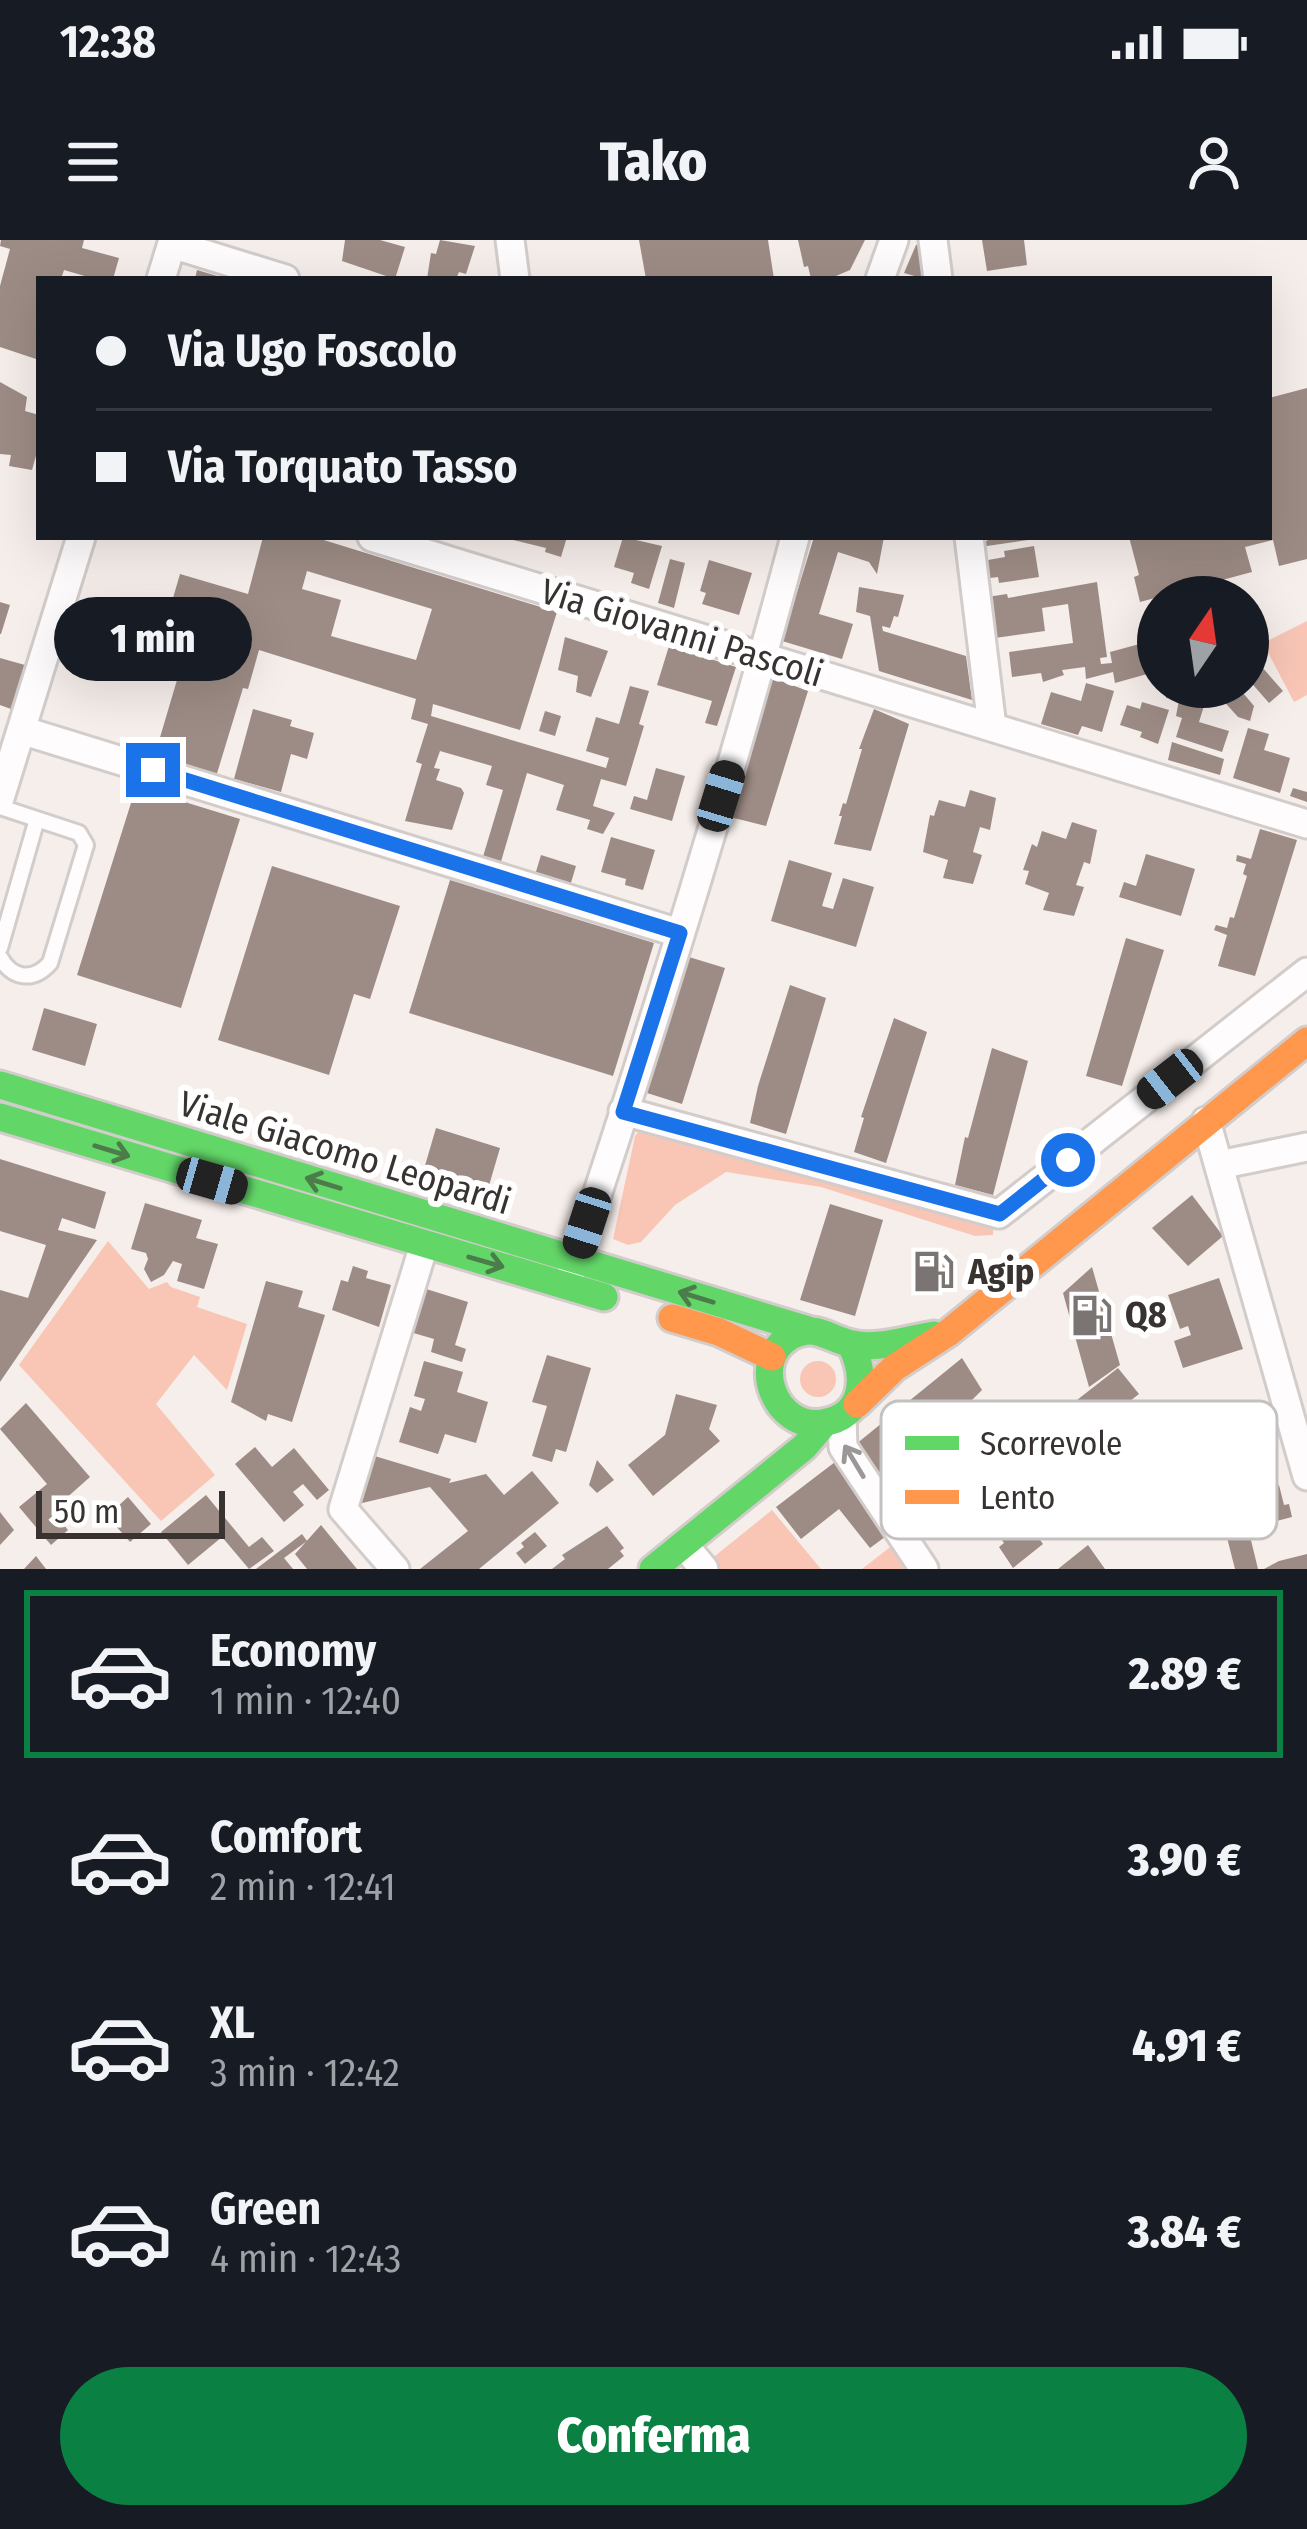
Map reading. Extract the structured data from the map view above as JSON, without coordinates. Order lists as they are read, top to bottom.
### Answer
{
  "streets": {
    "main road": ["Viale Giacomo Leopardi"],
    "street": ["Via Giovanni Pascoli"]
  },
  "places": {
    "fuel station": ["Agip", "Q8"]
  },
  "legend": ["Scorrevole", "Lento"],
  "scale_bar": "50 m",
  "north": "top",
  "page": {
    "status": "12:38",
    "header": "Tako",
    "banner": ["Via Ugo Foscolo", "Via Torquato Tasso"],
    "bubble": "1 min",
    "scale": "50 m",
    "list": [
      {
        "name": "Economy",
        "note": "1 min · 12:40",
        "value": "2.89 €"
      },
      {
        "name": "Comfort",
        "note": "2 min · 12:41",
        "value": "3.90 €"
      },
      {
        "name": "XL",
        "note": "3 min · 12:42",
        "value": "4.91 €"
      },
      {
        "name": "Green",
        "note": "4 min · 12:43",
        "value": "3.84 €"
      }
    ],
    "buttons": "Conferma"
  }
}
